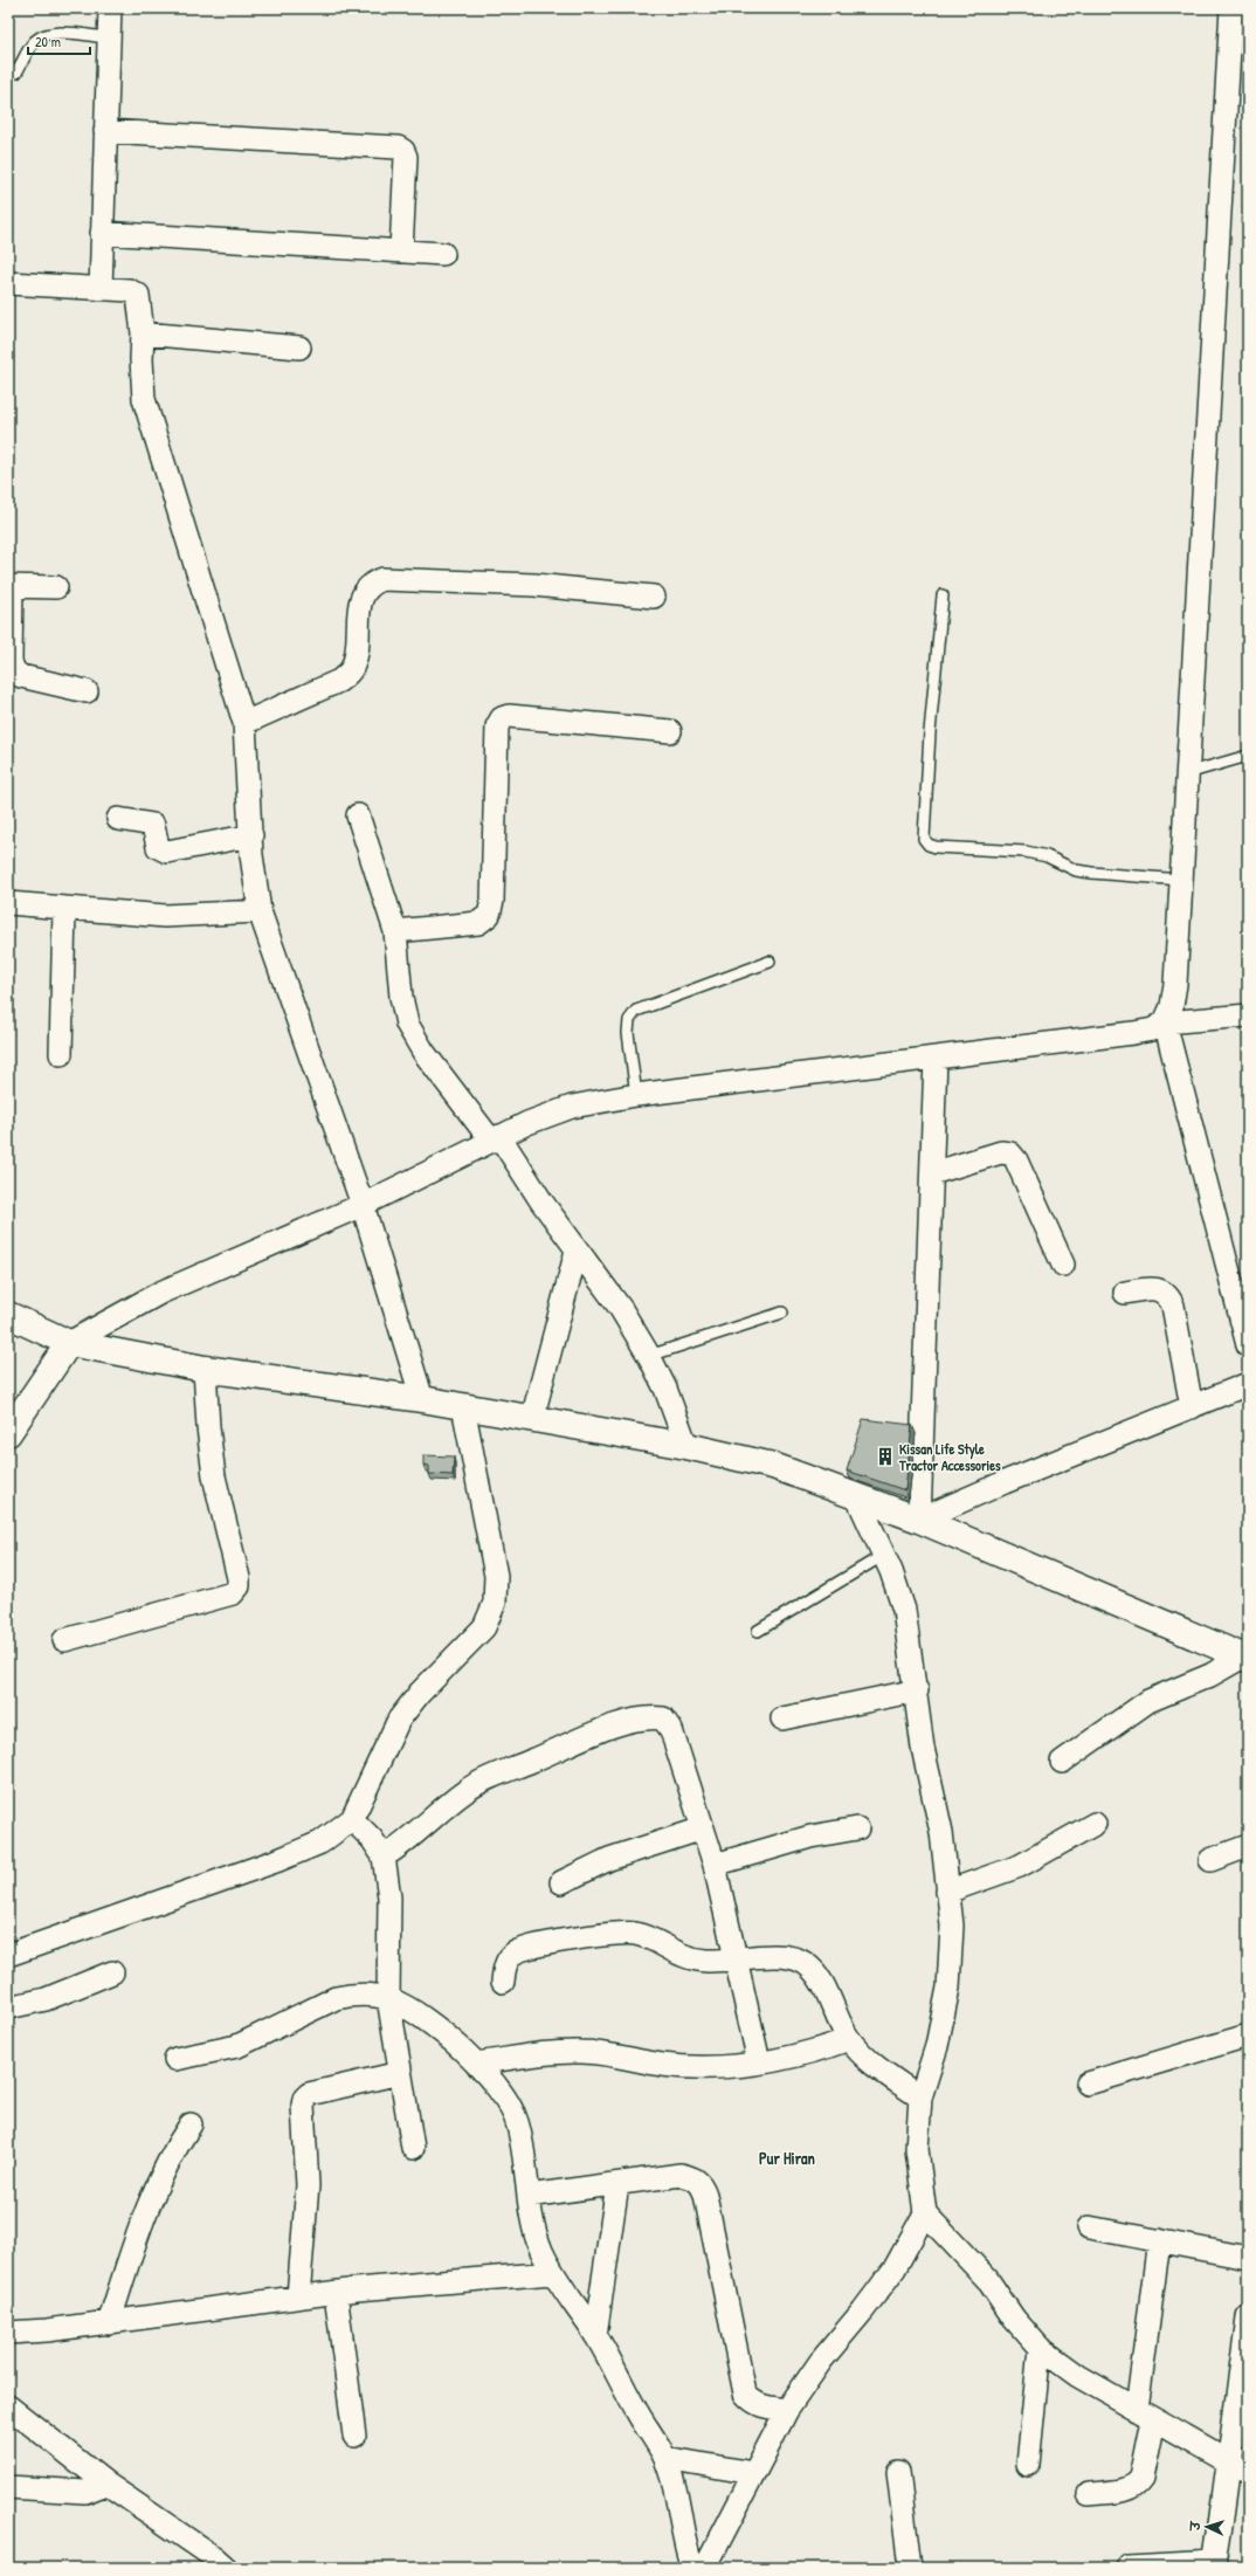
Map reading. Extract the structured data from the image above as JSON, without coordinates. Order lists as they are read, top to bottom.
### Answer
{
  "districts": ["Pur Hiran"],
  "places": {
    "building": ["Kissan Life Style Tractor Accessories"]
  },
  "scale_bar": "20 m",
  "north": "left"
}
